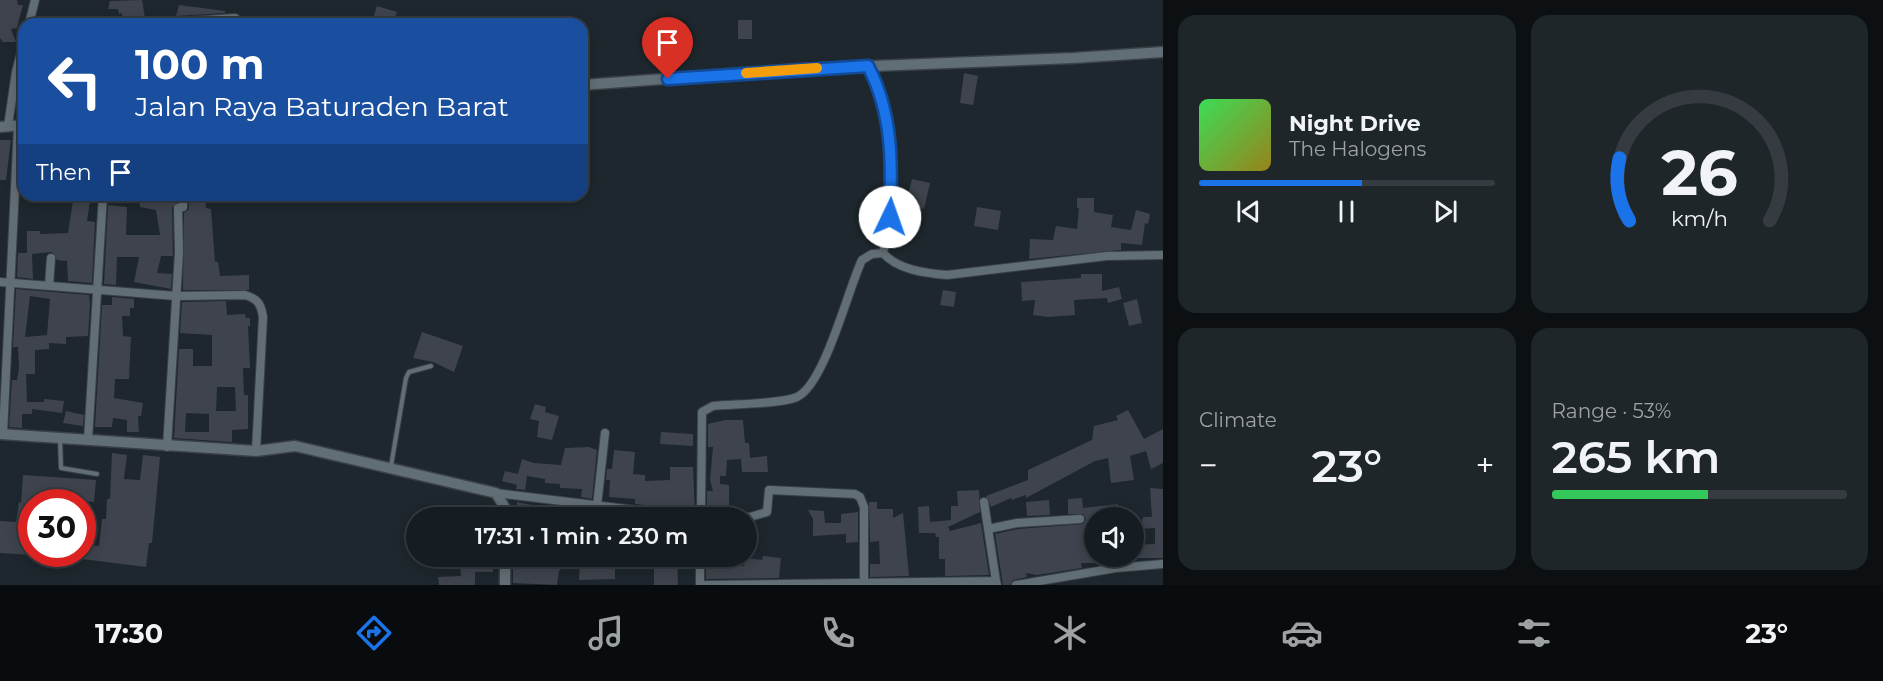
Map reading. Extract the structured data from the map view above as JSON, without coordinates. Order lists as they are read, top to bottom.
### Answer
{
  "page": {
    "turn": ["100 m", "Jalan Raya Baturaden Barat"],
    "song": ["Night Drive", "The Halogens"],
    "then": "Then",
    "tile": [
      "Climate",
      ["Range · 53%", "265 km"]
    ],
    "heat": ["−", "23°", "+"],
    "limit": "30",
    "trip": "17:31 · 1 min · 230 m",
    "tabs": ["17:30", "23°"],
    "gauge": ["26", "km/h"]
  }
}
